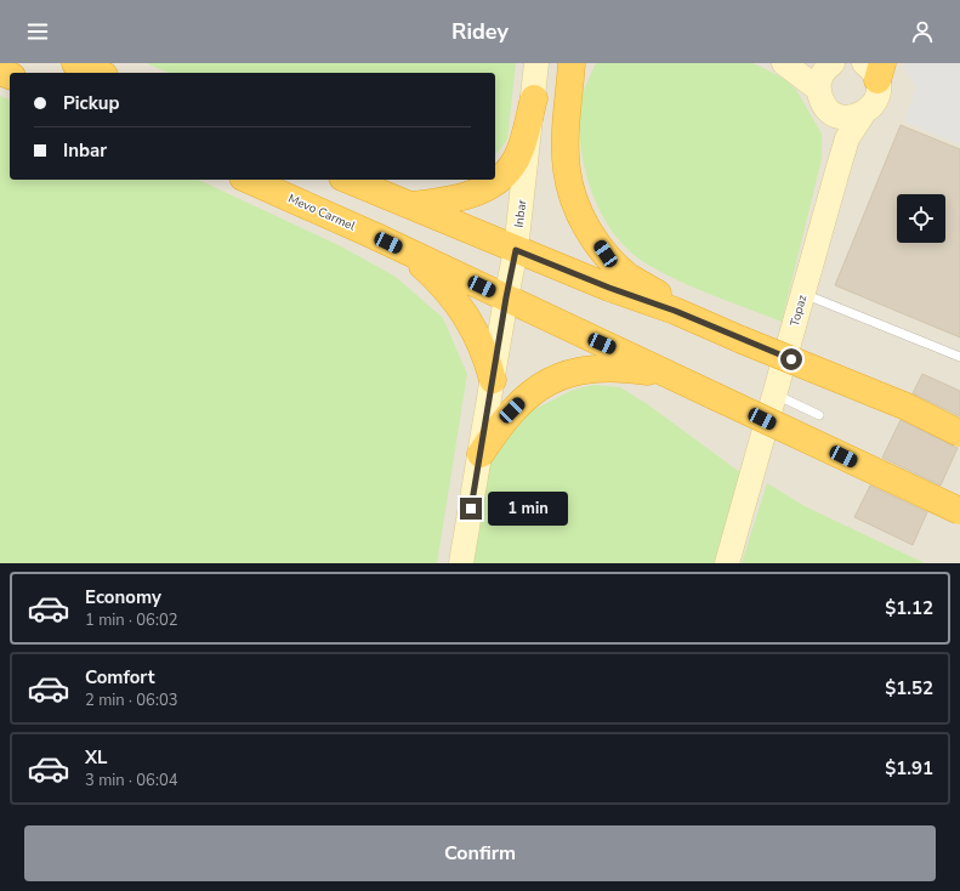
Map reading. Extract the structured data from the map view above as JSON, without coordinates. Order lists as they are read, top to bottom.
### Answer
{
  "streets": {
    "highway": ["Mevo Carmel"],
    "street": ["Inbar", "Topaz"]
  },
  "crossings": [
    ["Mevo Carmel", "Inbar"]
  ],
  "page": {
    "header": "Ridey",
    "banner": ["Pickup", "Inbar"],
    "bubble": "1 min",
    "list": [
      {
        "name": "Economy",
        "note": "1 min · 06:02",
        "value": "$1.12"
      },
      {
        "name": "Comfort",
        "note": "2 min · 06:03",
        "value": "$1.52"
      },
      {
        "name": "XL",
        "note": "3 min · 06:04",
        "value": "$1.91"
      }
    ],
    "buttons": "Confirm"
  }
}
